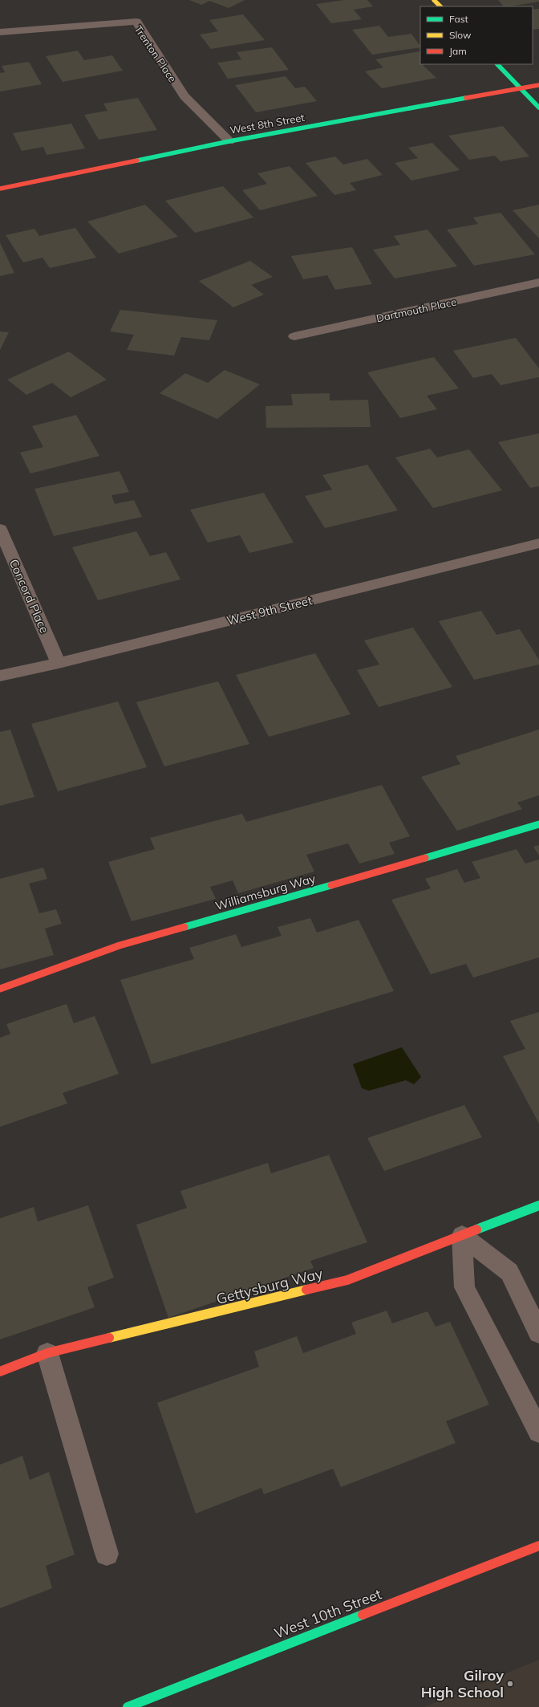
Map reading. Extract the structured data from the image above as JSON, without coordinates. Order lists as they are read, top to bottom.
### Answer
{
  "streets": {
    "street": [
      "Trenton Place",
      "West 8th Street",
      "Dartmouth Place",
      "Concord Place",
      "West 9th Street",
      "Williamsburg Way",
      "Gettysburg Way",
      "West 10th Street"
    ]
  },
  "crossings": [
    ["Trenton Place", "West 8th Street"],
    ["Concord Place", "West 9th Street"]
  ],
  "places": ["Gilroy High School"],
  "legend": ["Fast", "Slow", "Jam"]
}
